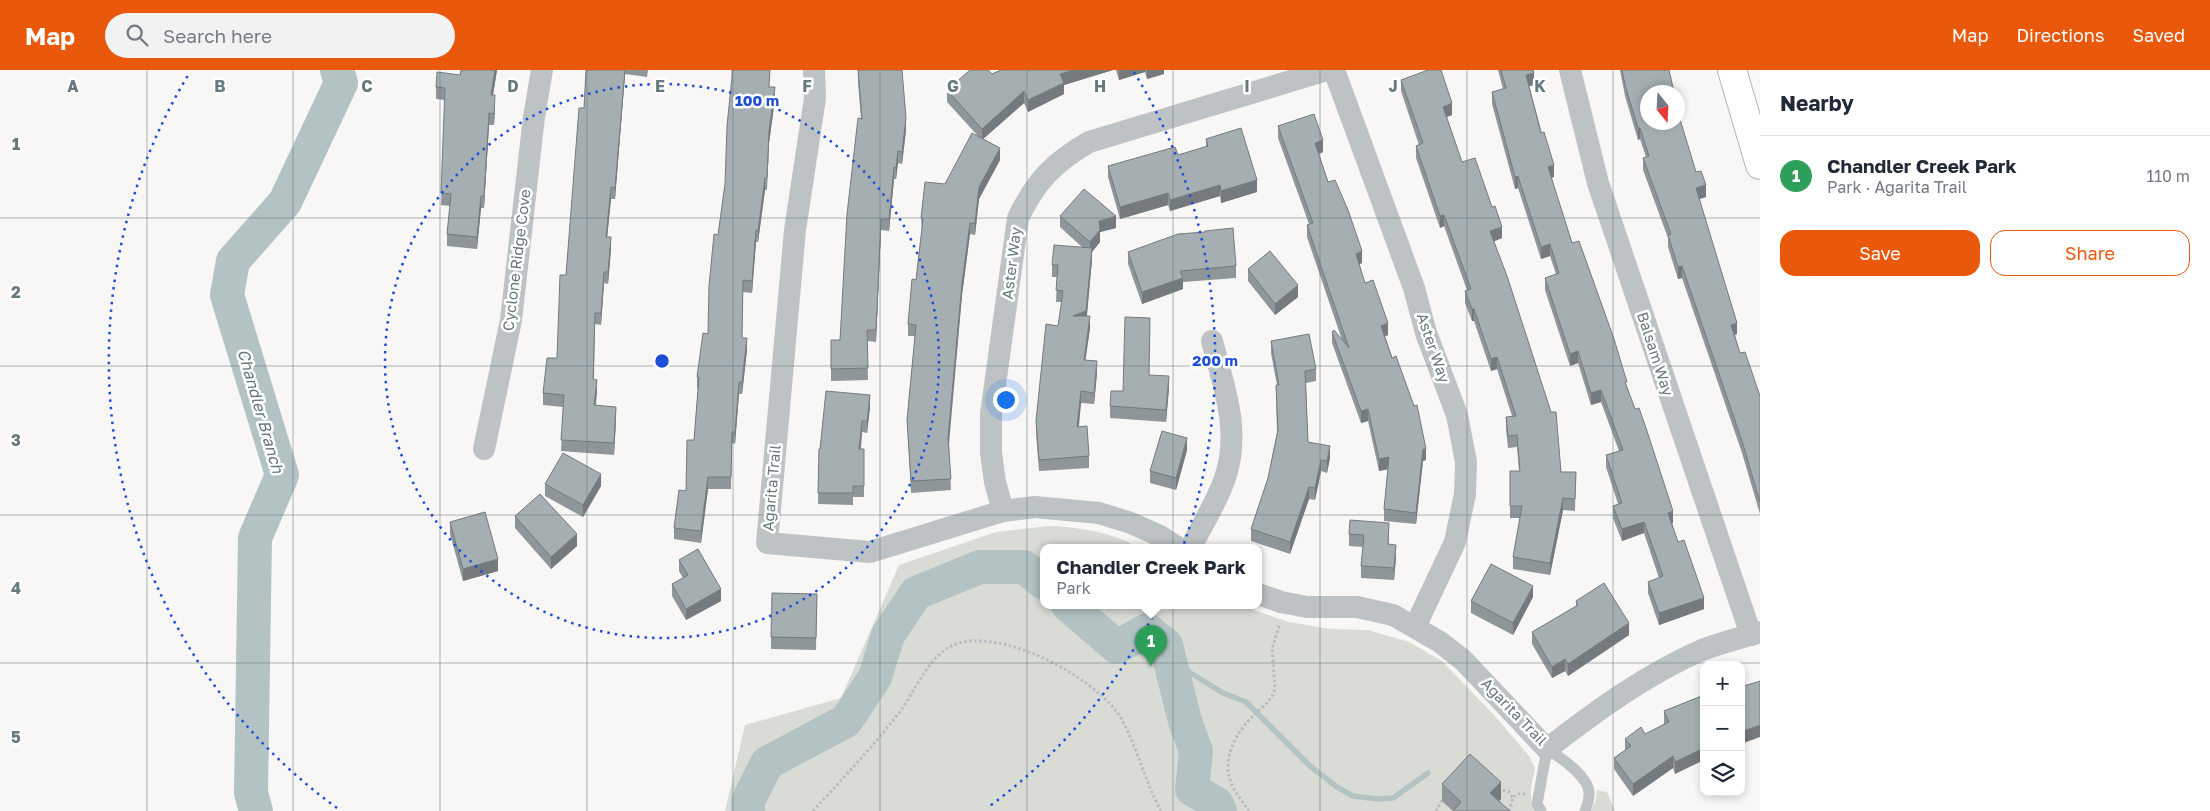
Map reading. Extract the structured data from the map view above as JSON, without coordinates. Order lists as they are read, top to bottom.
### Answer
{
  "streets": {
    "street": [
      "Cyclone Ridge Cove",
      "Aster Way",
      "Balsam Way",
      "Agarita Trail"
    ]
  },
  "crossings": [
    ["Aster Way", "Agarita Trail"],
    ["Balsam Way", "Agarita Trail"]
  ],
  "water": ["Chandler Branch"],
  "north": "bottom",
  "page": {
    "header": "Map",
    "search": "Search here",
    "nav": ["Map", "Directions", "Saved"],
    "heading": "Nearby",
    "list": [
      {
        "mark": "1",
        "name": "Chandler Creek Park",
        "note": "Park · Agarita Trail",
        "value": "110 m"
      }
    ],
    "buttons": ["Save", "Share"],
    "popup": ["Chandler Creek Park", "Park"],
    "pins": "1",
    "map_buttons": ["+", "−"]
  },
  "grid": {
    "columns": [
      "A",
      "B",
      "C",
      "D",
      "E",
      "F",
      "G",
      "H",
      "I",
      "J",
      "K"
    ],
    "rows": [
      "1",
      "2",
      "3",
      "4",
      "5"
    ]
  },
  "rings": ["100 m", "200 m"]
}
